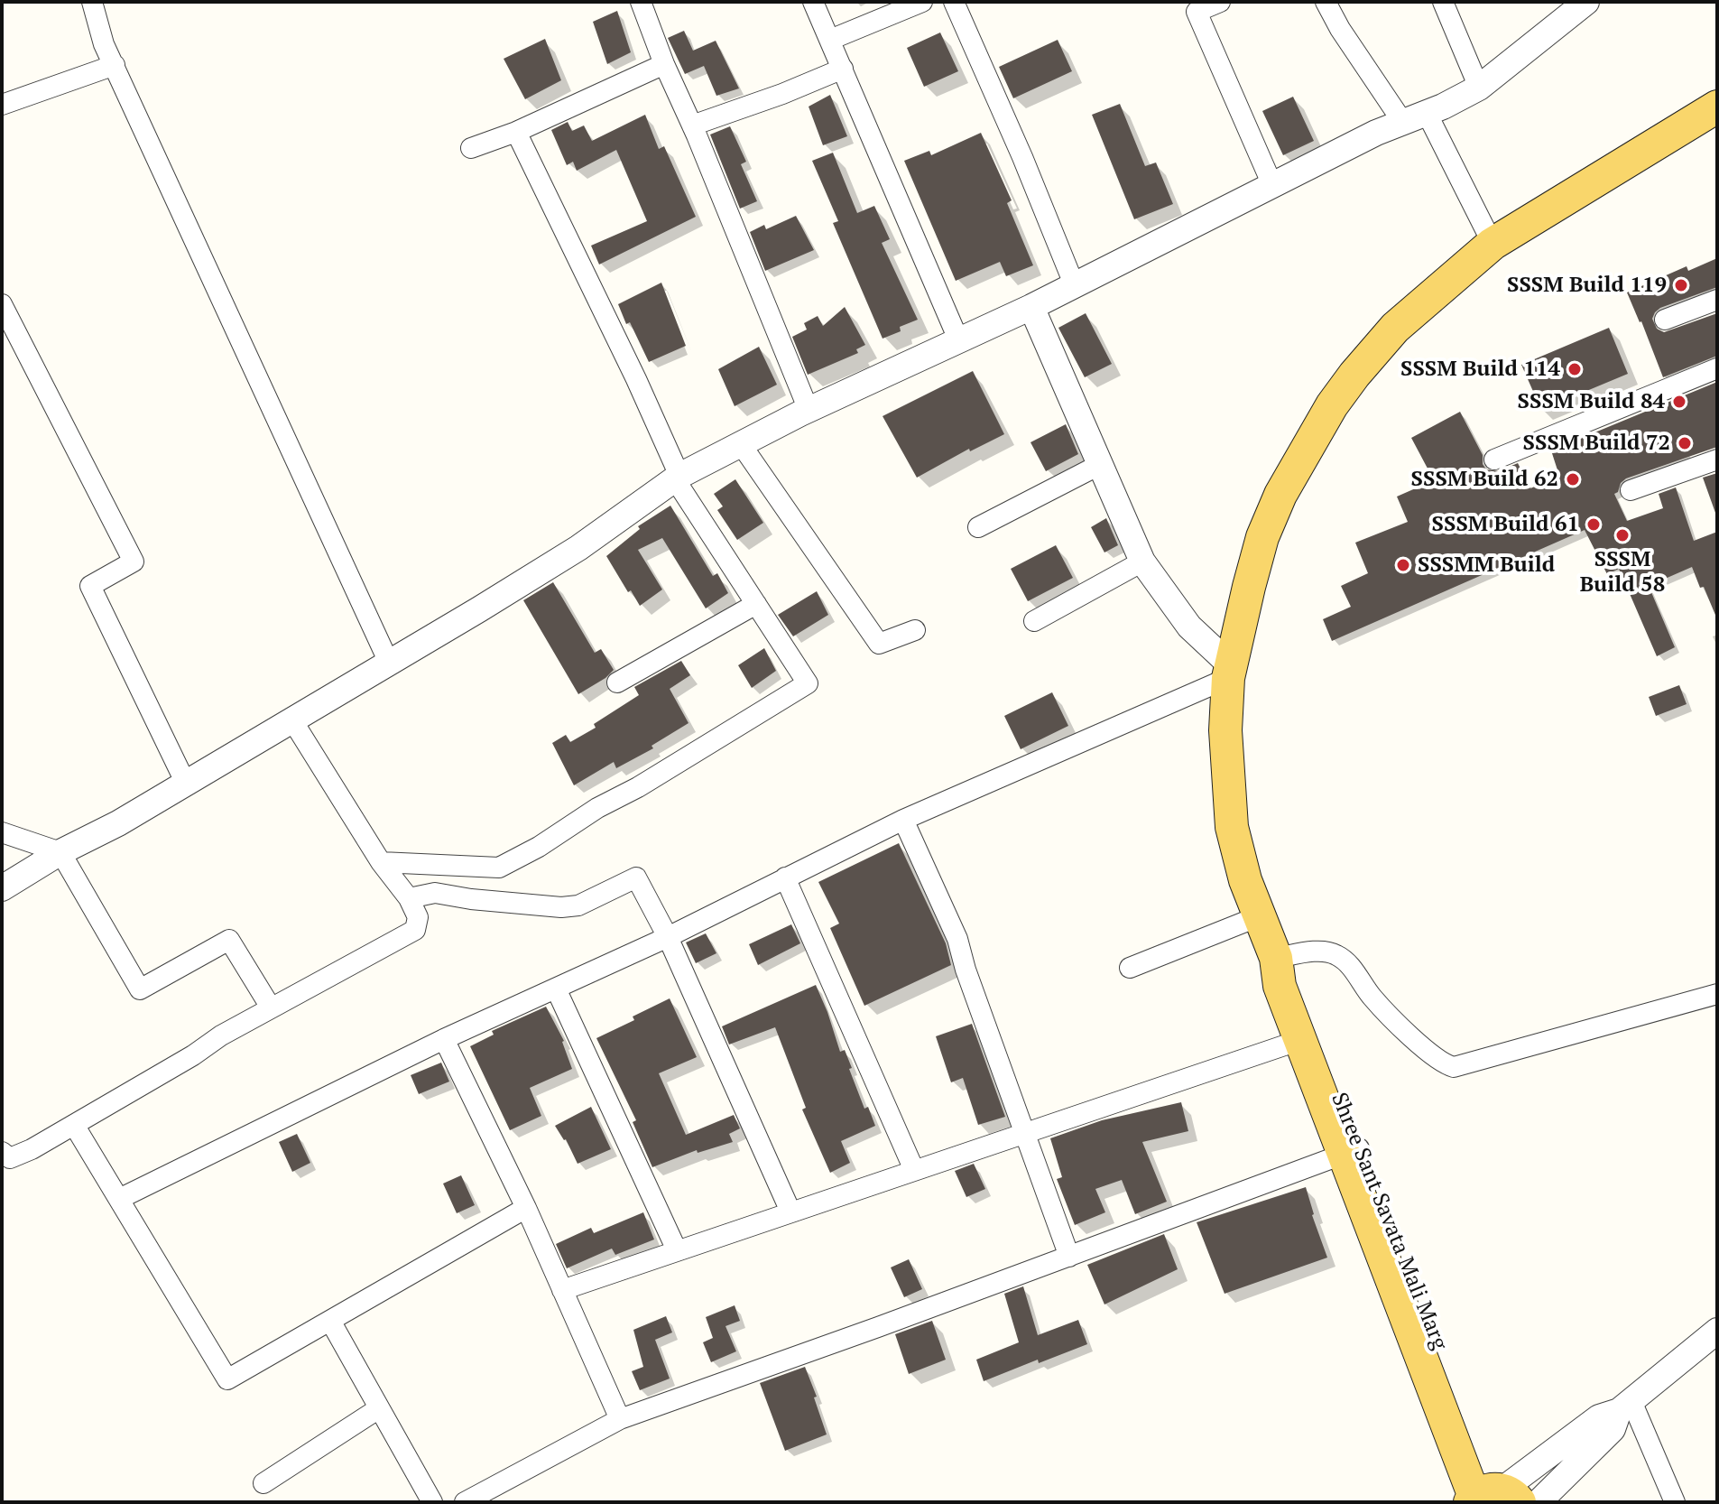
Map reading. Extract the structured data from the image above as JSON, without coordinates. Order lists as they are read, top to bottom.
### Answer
{
  "streets": {
    "main road": ["Shree Sant Savata Mali Marg"]
  },
  "places": [
    "SSSM Build 119",
    "SSSM Build 114",
    "SSSM Build 84",
    "SSSM Build 72",
    "SSSM Build 62",
    "SSSM Build 61",
    "SSSM Build 58",
    "SSSMM Build"
  ]
}
